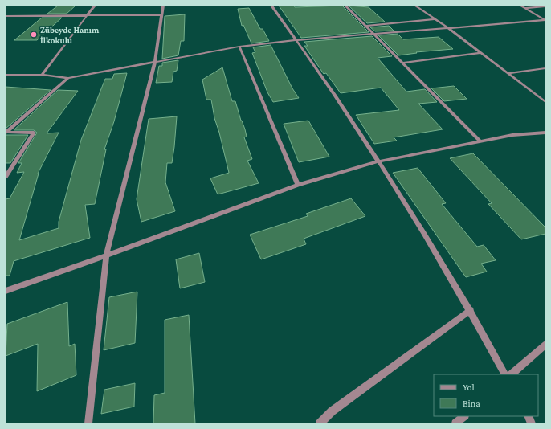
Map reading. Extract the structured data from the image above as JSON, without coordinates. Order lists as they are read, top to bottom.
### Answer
{
  "places": ["Zübeyde Hanım İlkokulu"],
  "legend": ["Yol", "Bina"]
}
